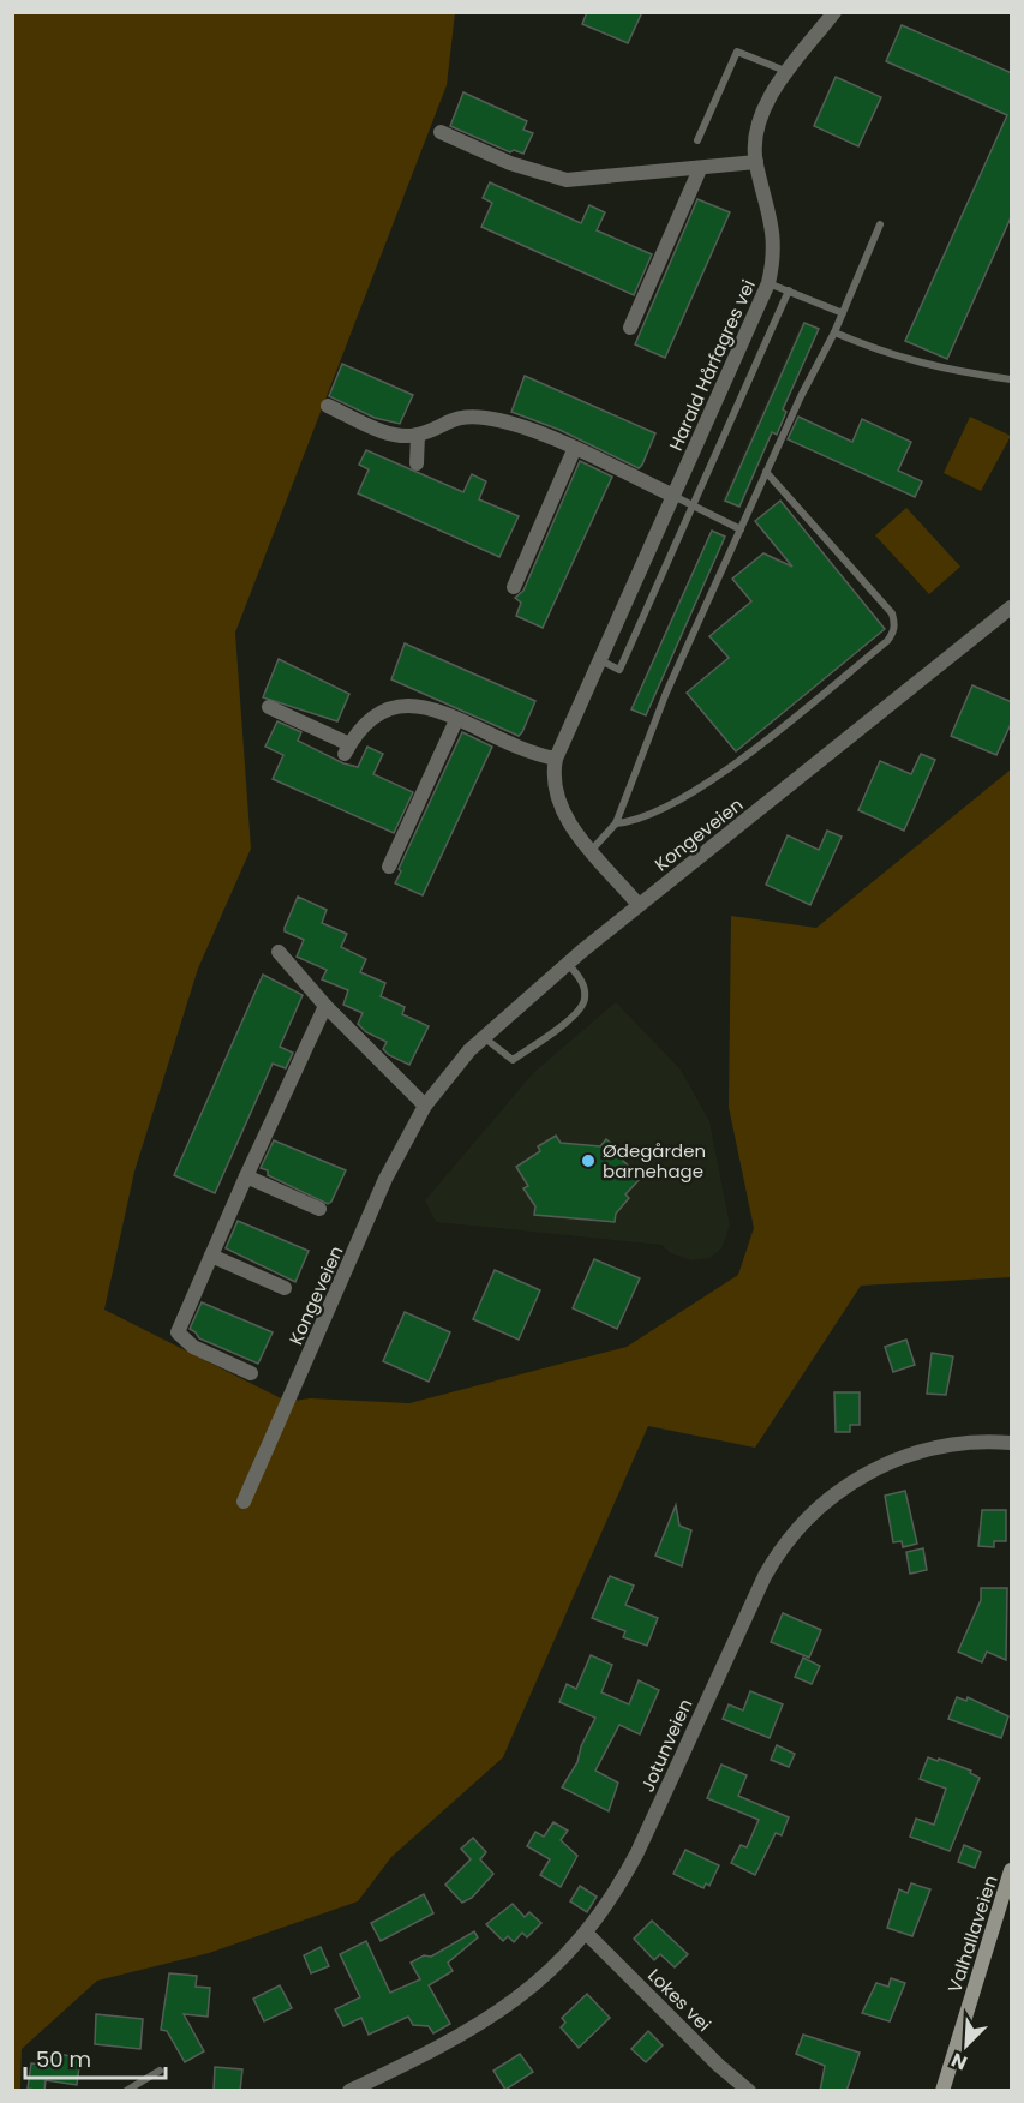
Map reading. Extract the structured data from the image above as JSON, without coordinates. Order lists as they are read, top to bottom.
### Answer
{
  "streets": {
    "street": [
      "Harald Hårfagres vei",
      "Kongeveien",
      "Jotunveien",
      "Valhallaveien",
      "Lokes vei"
    ]
  },
  "crossings": [
    ["Harald Hårfagres vei", "Kongeveien"],
    ["Jotunveien", "Lokes vei"]
  ],
  "places": ["Ødegården barnehage"],
  "scale_bar": "50 m",
  "north": "bottom left"
}
